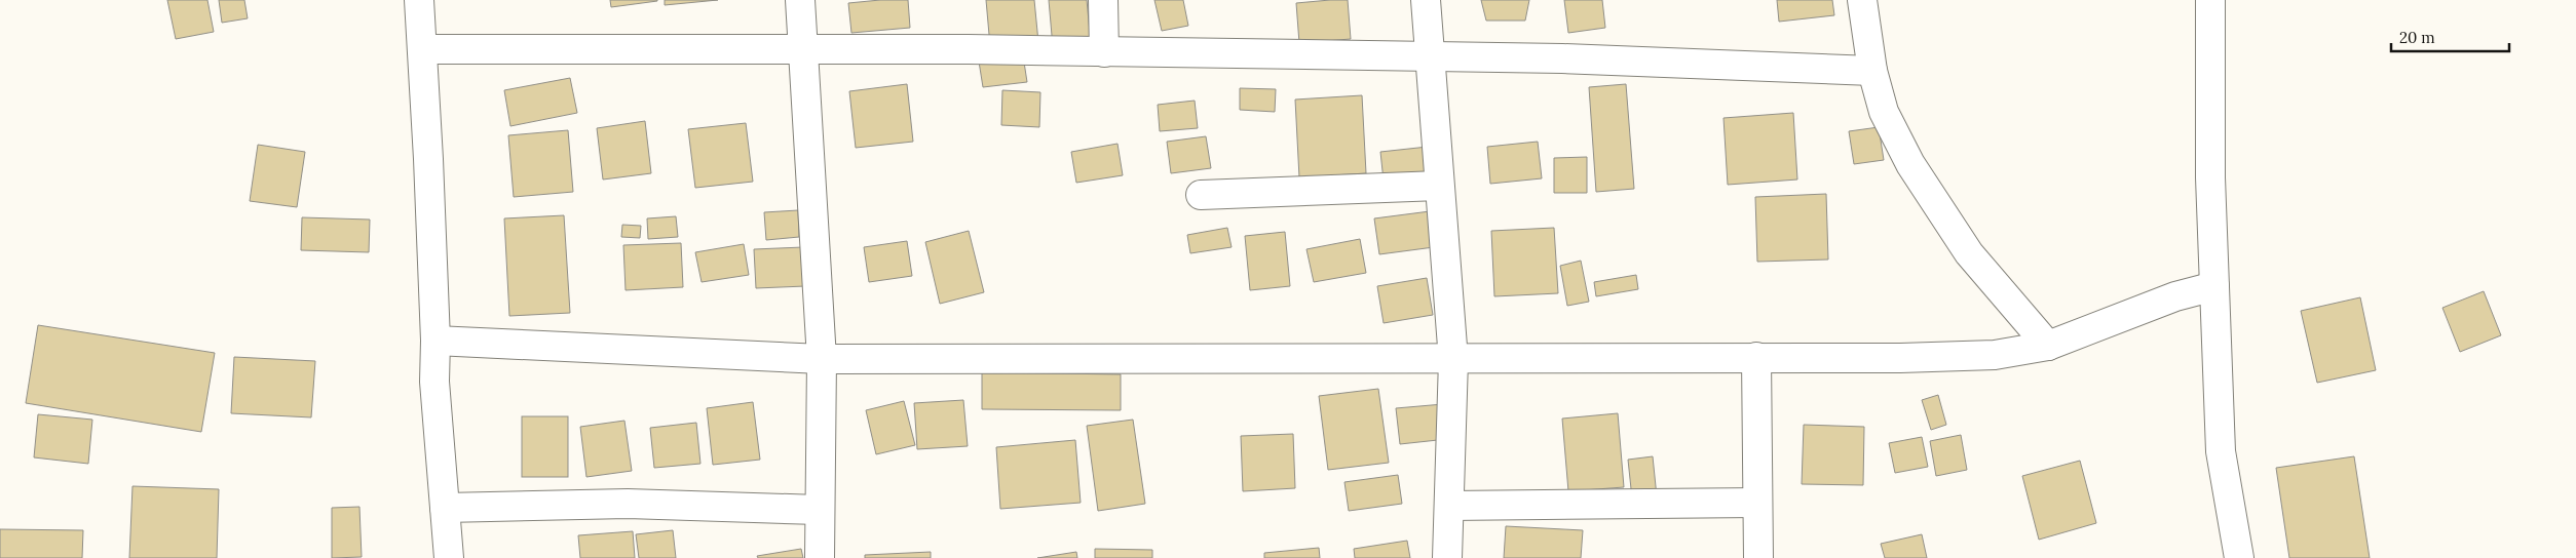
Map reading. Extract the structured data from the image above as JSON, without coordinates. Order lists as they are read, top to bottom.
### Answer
{
  "scale_bar": "20 m"
}
